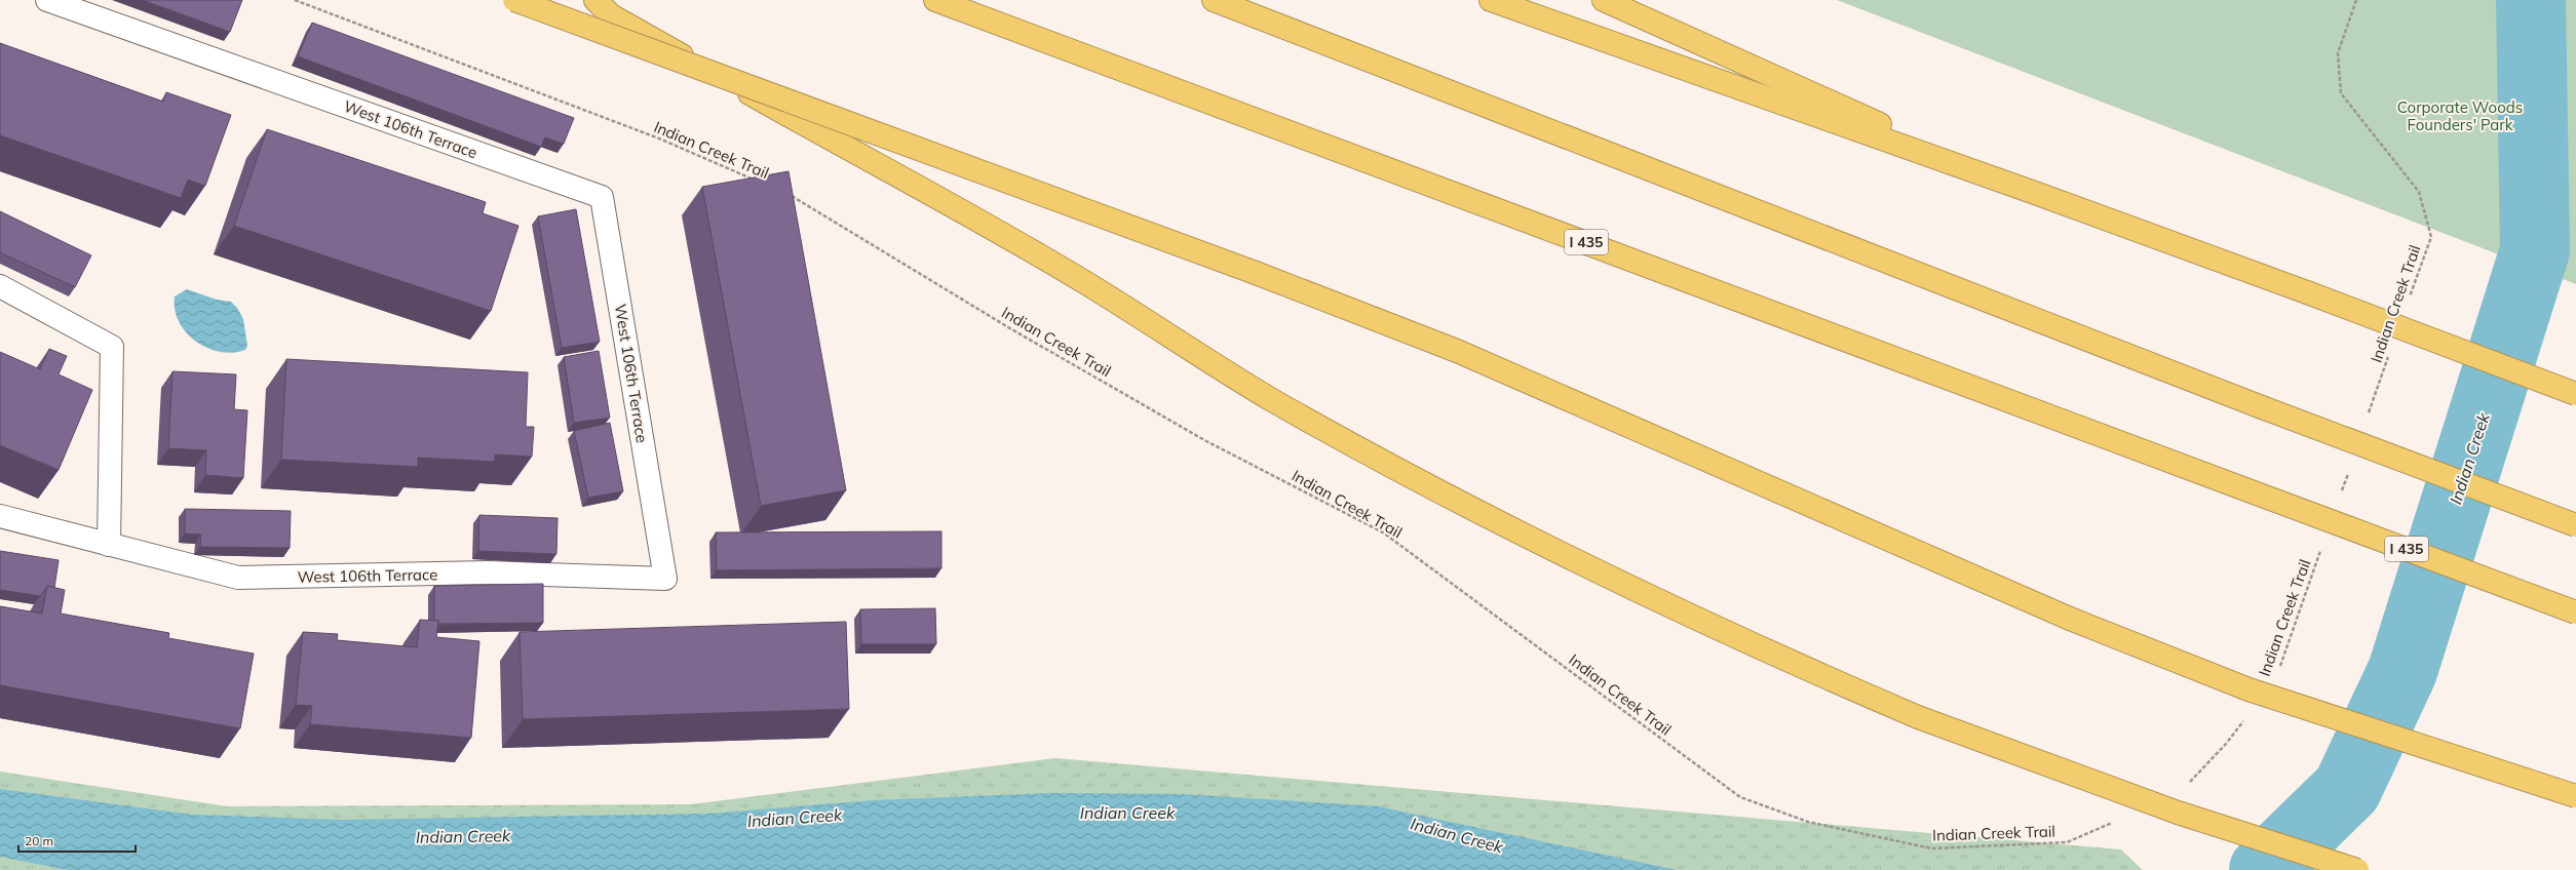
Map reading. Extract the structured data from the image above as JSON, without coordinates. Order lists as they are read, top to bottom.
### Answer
{
  "streets": {
    "highway": ["I 435"],
    "street": ["West 106th Terrace"],
    "path": ["Indian Creek Trail"]
  },
  "water": ["Indian Creek"],
  "parks": ["Corporate Woods Founders' Park"],
  "scale_bar": "20 m"
}
